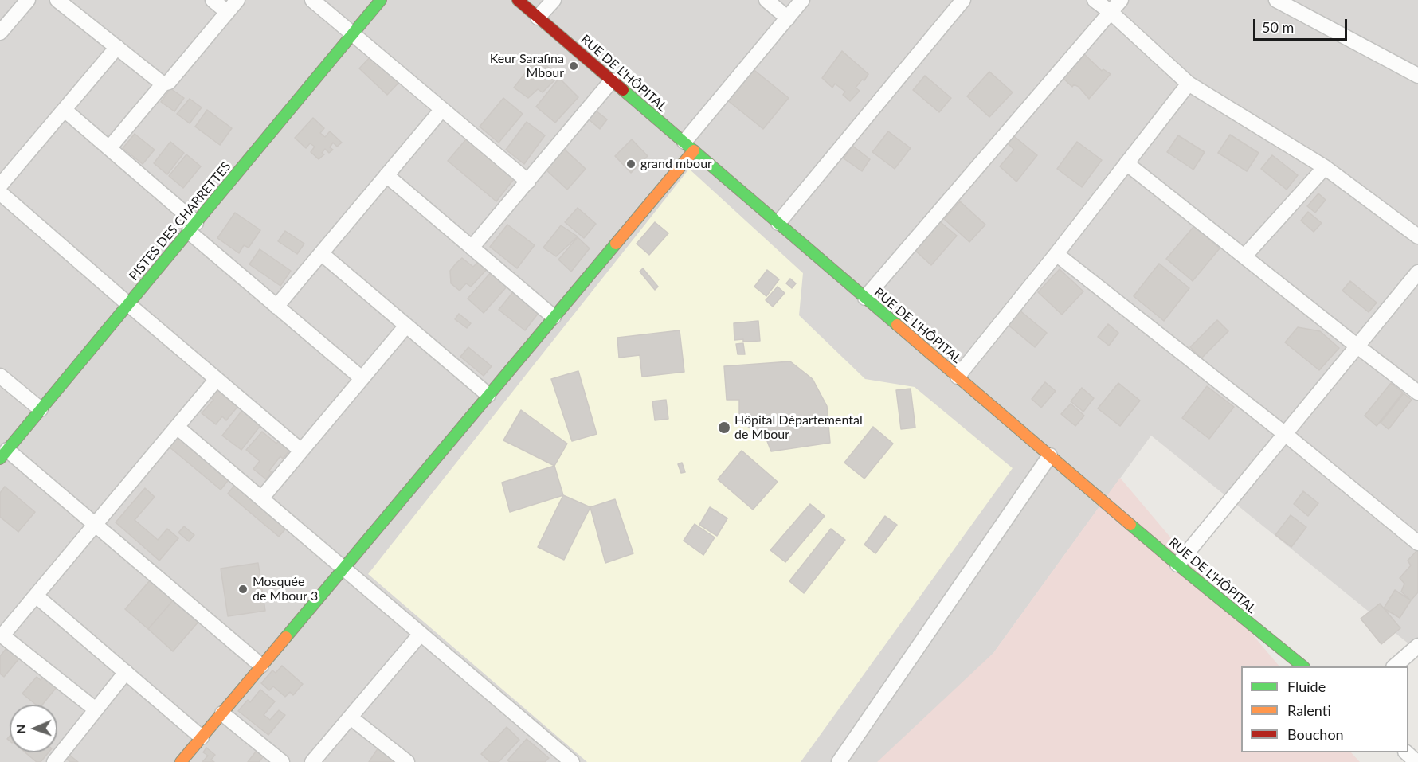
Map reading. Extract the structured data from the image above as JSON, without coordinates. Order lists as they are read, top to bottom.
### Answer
{
  "streets": {
    "street": ["RUE DE L'HÔPITAL", "PISTES DES CHARRETTES"]
  },
  "places": [
    "Keur Sarafina Mbour",
    "grand mbour",
    "Hôpital Départemental de Mbour",
    "Mosquée de Mbour 3"
  ],
  "legend": ["Fluide", "Ralenti", "Bouchon"],
  "scale_bar": "50 m",
  "north": "left"
}
